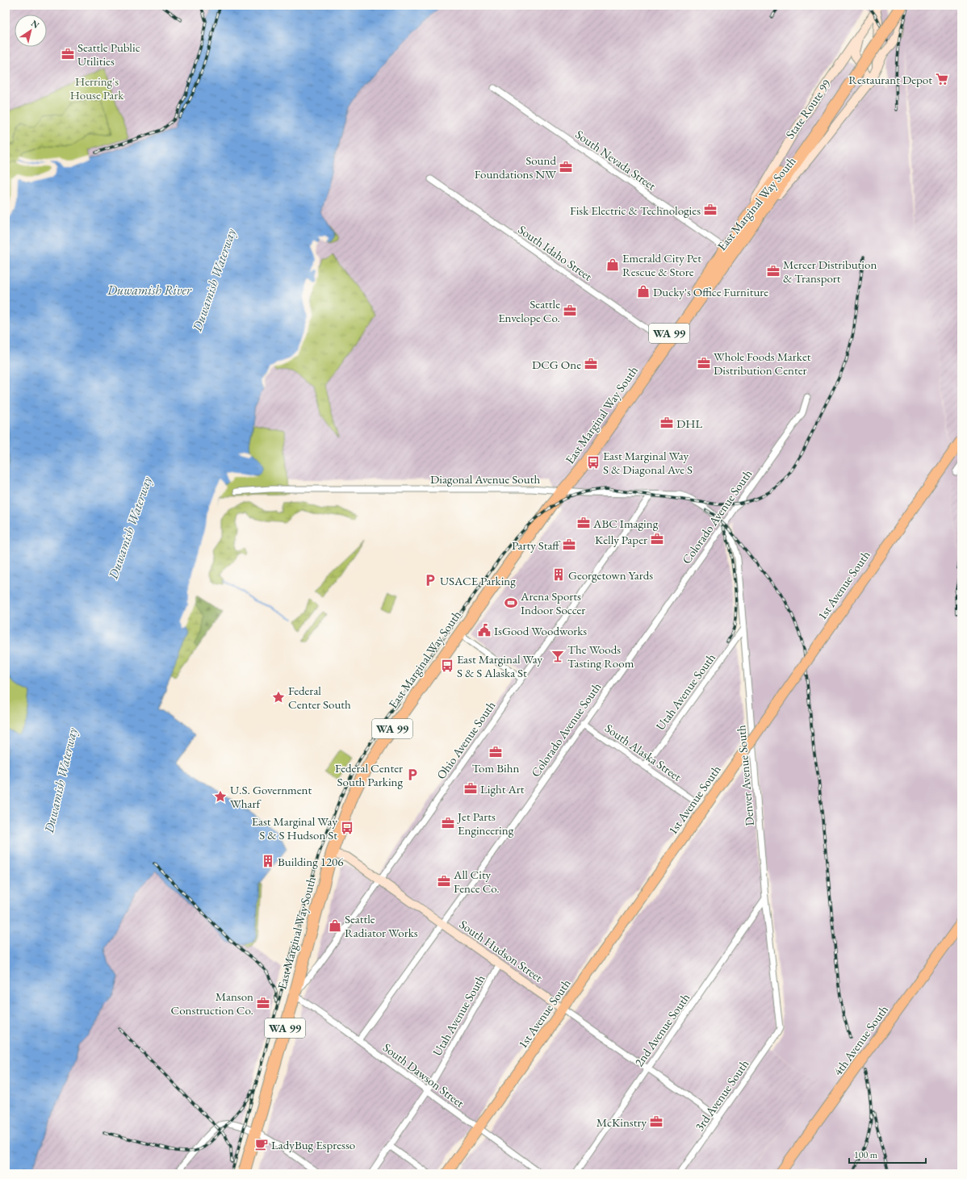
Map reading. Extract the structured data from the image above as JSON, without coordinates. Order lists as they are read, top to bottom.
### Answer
{
  "streets": {
    "highway": ["State Route 99", "East Marginal Way South", "WA 99"],
    "main road": ["1st Avenue South", "South Hudson Street", "4th Avenue South"],
    "street": [
      "South Nevada Street",
      "South Idaho Street",
      "Diagonal Avenue South",
      "Colorado Avenue South",
      "Utah Avenue South",
      "Ohio Avenue South",
      "South Alaska Street",
      "Denver Avenue South",
      "2nd Avenue South",
      "South Dawson Street",
      "3rd Avenue South"
    ]
  },
  "crossings": [
    ["State Route 99", "East Marginal Way South"],
    ["South Nevada Street", "East Marginal Way South"],
    ["East Marginal Way South", "South Idaho Street"],
    ["East Marginal Way South", "Diagonal Avenue South"],
    ["East Marginal Way South", "Ohio Avenue South"],
    ["East Marginal Way South", "South Hudson Street"],
    ["East Marginal Way South", "South Dawson Street"],
    ["Diagonal Avenue South", "Colorado Avenue South"],
    ["Diagonal Avenue South", "Ohio Avenue South"],
    ["Diagonal Avenue South", "Denver Avenue South"],
    ["Colorado Avenue South", "South Alaska Street"],
    ["Colorado Avenue South", "Denver Avenue South"],
    ["Colorado Avenue South", "South Hudson Street"],
    ["Colorado Avenue South", "South Dawson Street"],
    ["1st Avenue South", "South Hudson Street"],
    ["1st Avenue South", "South Dawson Street"],
    ["Utah Avenue South", "South Alaska Street"],
    ["Utah Avenue South", "Denver Avenue South"],
    ["Utah Avenue South", "South Hudson Street"],
    ["Utah Avenue South", "South Dawson Street"],
    ["Ohio Avenue South", "South Hudson Street"],
    ["Ohio Avenue South", "South Dawson Street"],
    ["Denver Avenue South", "2nd Avenue South"],
    ["Denver Avenue South", "3rd Avenue South"],
    ["South Hudson Street", "2nd Avenue South"],
    ["South Hudson Street", "3rd Avenue South"]
  ],
  "water": ["Duwamish Waterway", "Duwamish River"],
  "parks": ["Herring's House Park"],
  "places": {
    "office": [
      "Seattle Public Utilities",
      "Sound Foundations NW",
      "Fisk Electric & Technologies",
      "Mercer Distribution & Transport",
      "Seattle Envelope Co.",
      "Whole Foods Market Distribution Center",
      "DCG One",
      "DHL",
      "ABC Imaging",
      "Kelly Paper",
      "Party Staff",
      "Tom Bihn",
      "Light Art",
      "Jet Parts Engineering",
      "All City Fence Co.",
      "Manson Construction Co.",
      "McKinstry"
    ],
    "supermarket": ["Restaurant Depot"],
    "shop": ["Emerald City Pet Rescue & Store", "Ducky's Office Furniture", "Seattle Radiator Works"],
    "bus stop": ["East Marginal Way S & Diagonal Ave S", "East Marginal Way S & S Alaska St", "East Marginal Way S & S Hudson St"],
    "building": ["Georgetown Yards", "Building 1206"],
    "parking": ["USACE Parking", "Federal Center South Parking"],
    "sports": ["Arena Sports Indoor Soccer"],
    "public building": ["IsGood Woodworks"],
    "bar": ["The Woods Tasting Room"],
    "place": ["Federal Center South", "U.S. Government Wharf"],
    "cafe": ["LadyBug Espresso"]
  },
  "scale_bar": "100 m",
  "north": "top right"
}
